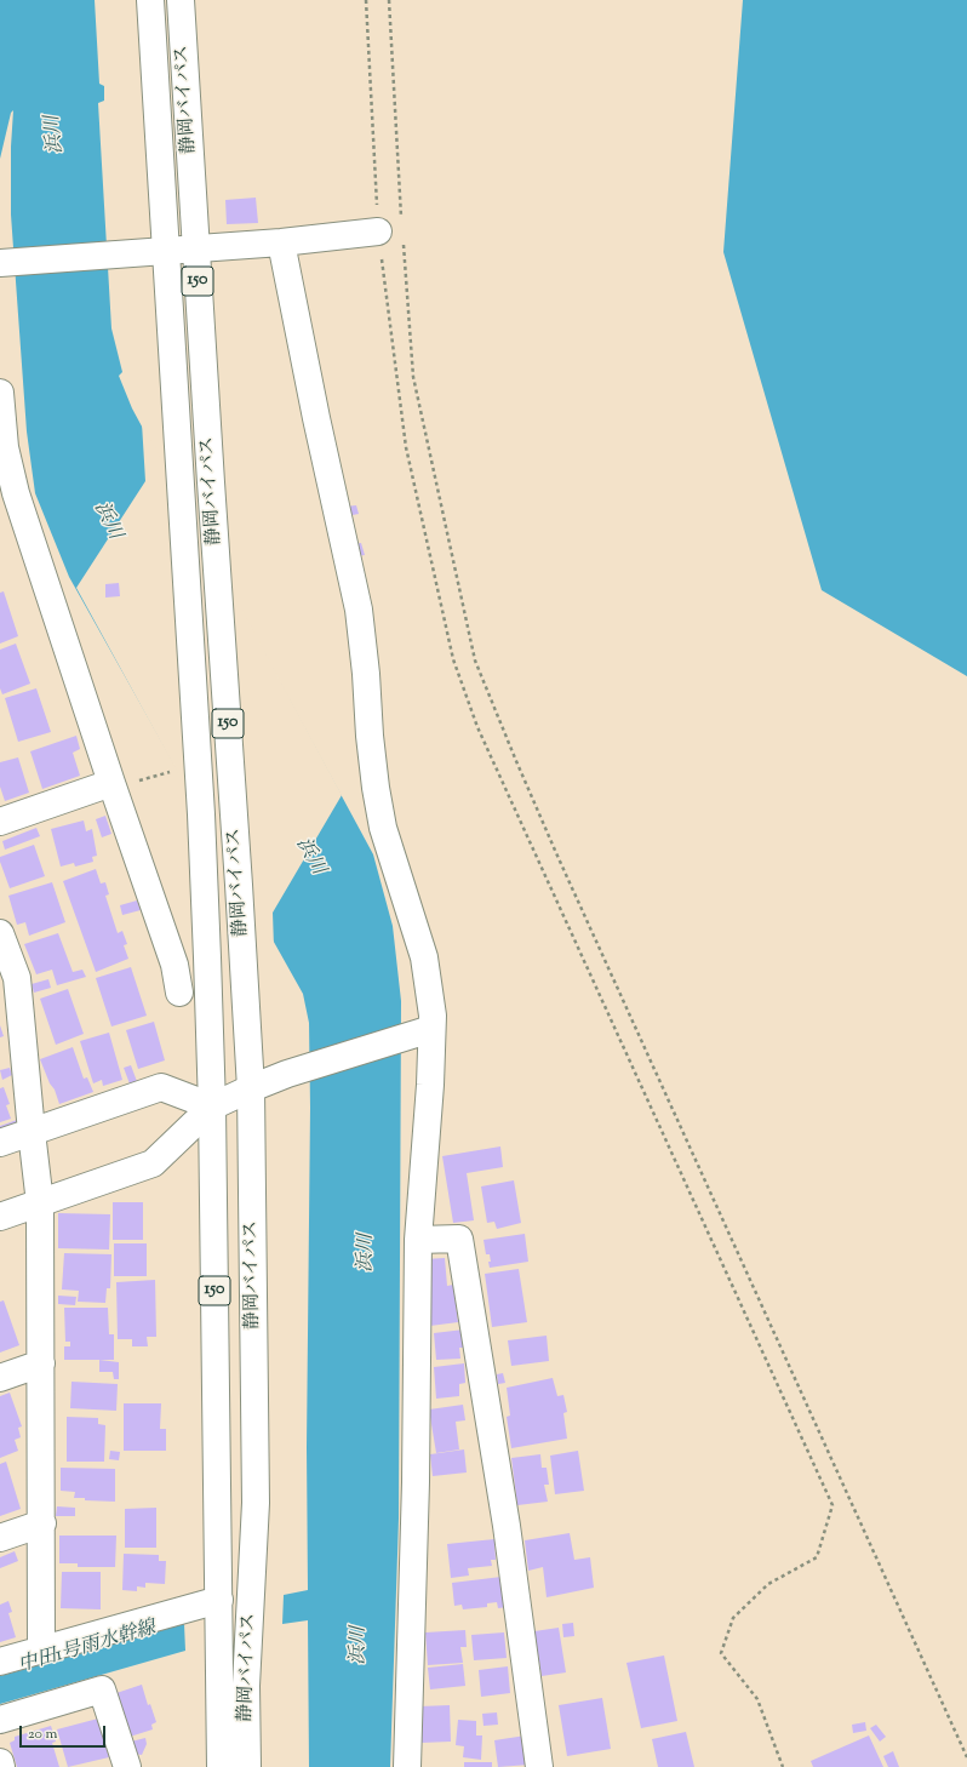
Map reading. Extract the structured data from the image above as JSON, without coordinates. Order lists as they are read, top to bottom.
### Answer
{
  "streets": {
    "main road": ["静岡バイパス", "150"]
  },
  "water": ["浜川", "中田1号雨水幹線"],
  "scale_bar": "20 m"
}
